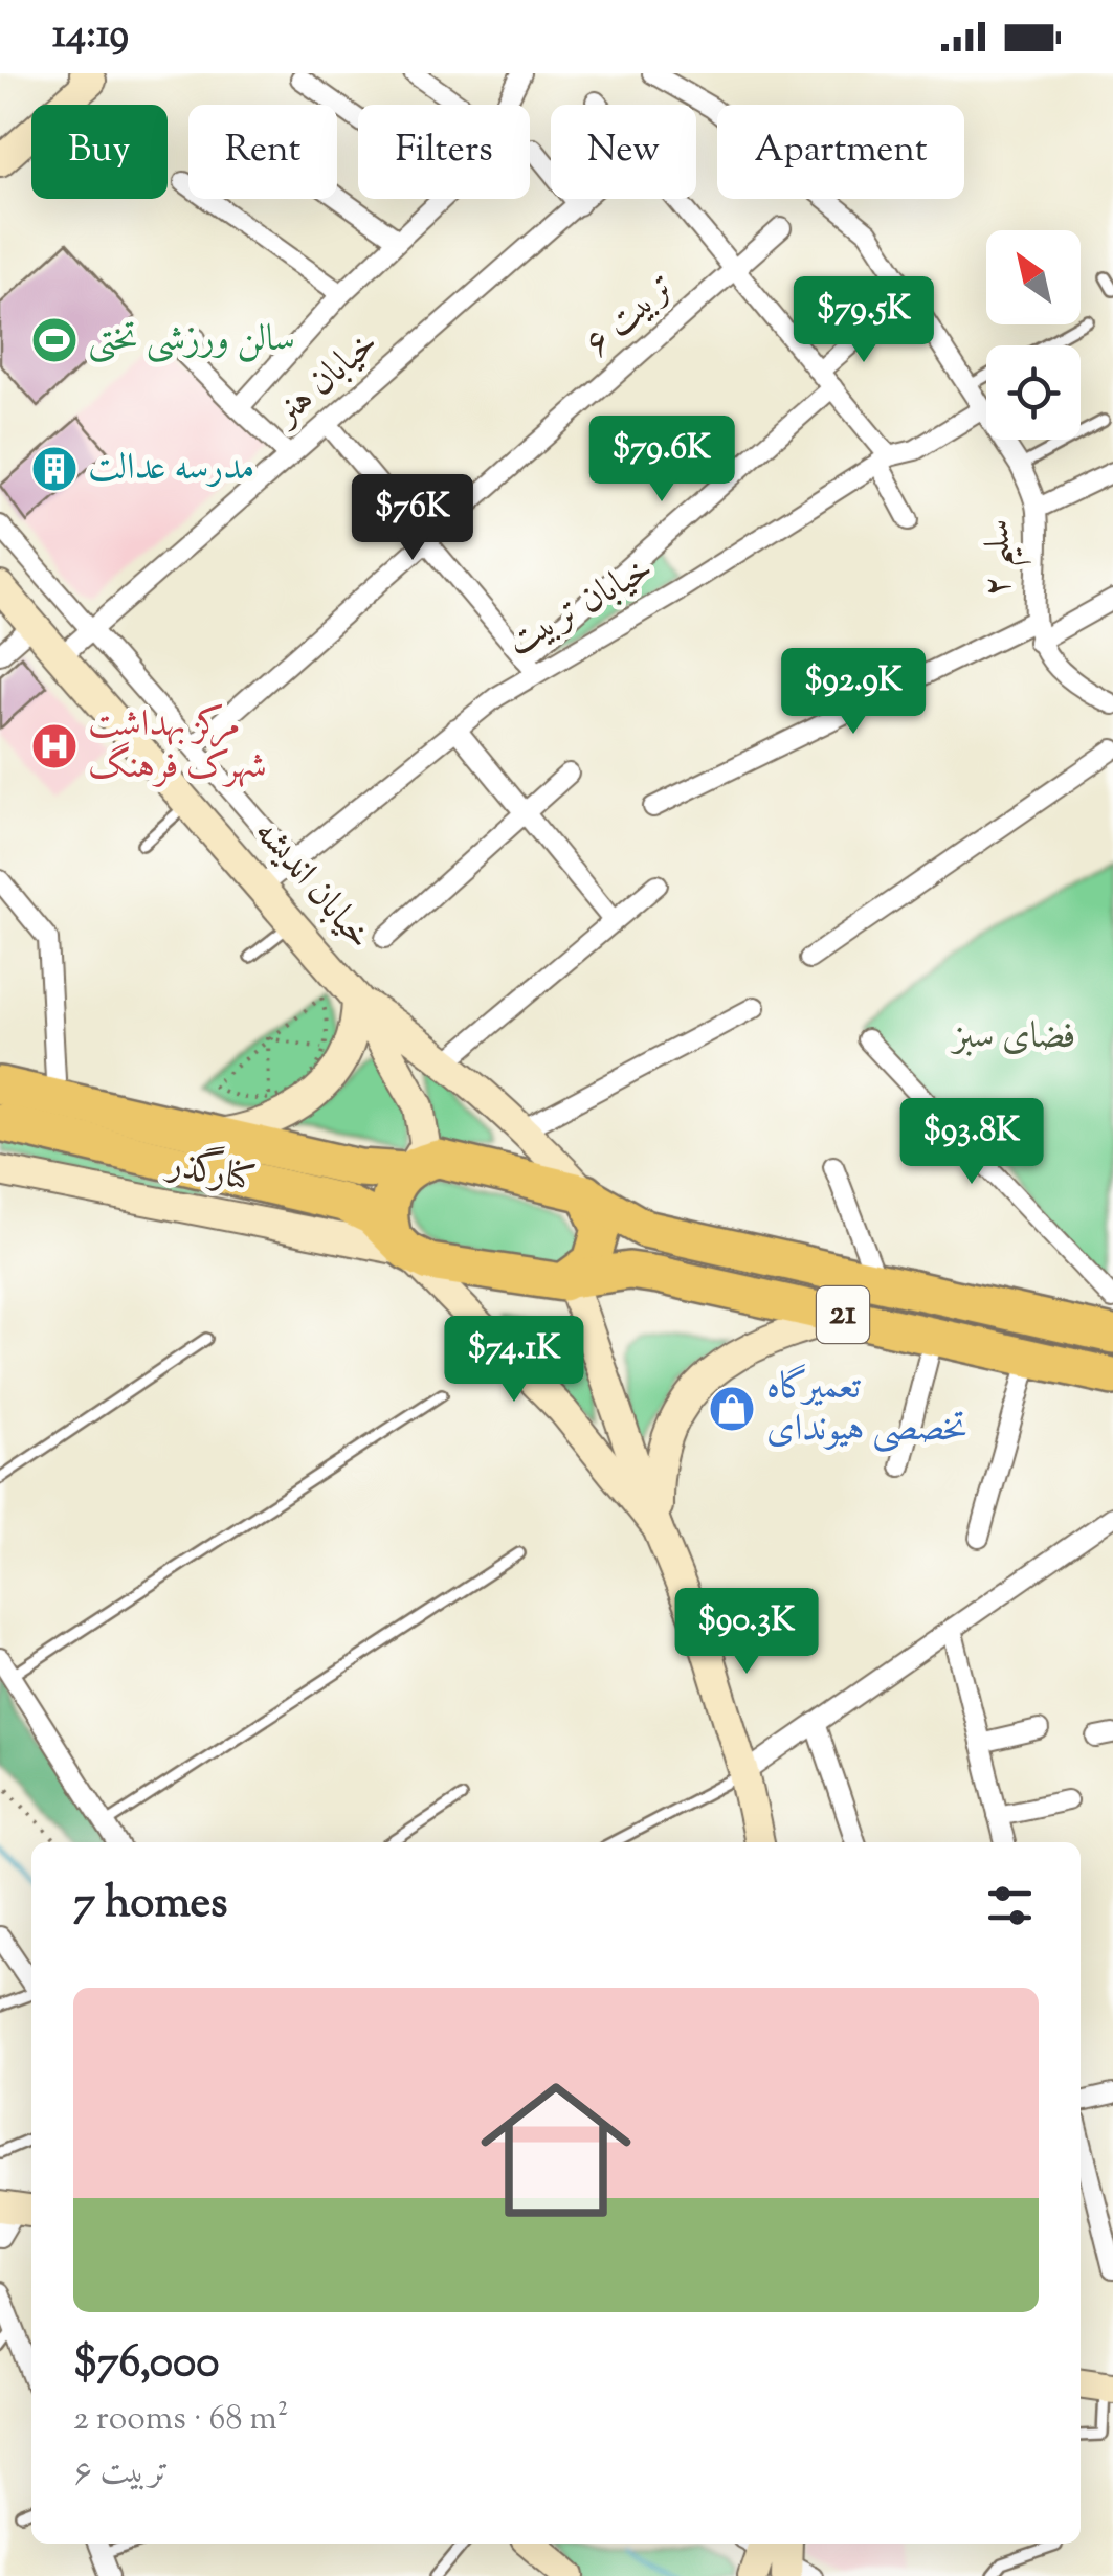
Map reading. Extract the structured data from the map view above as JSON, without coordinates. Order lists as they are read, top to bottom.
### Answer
{
  "streets": {
    "highway": ["21"],
    "main road": ["خیابان اندیشه", "کنارگذر"],
    "street": [
      "تربیت ۶",
      "خیابان هنر",
      "سلیم ۲",
      "خیابان تربیت"
    ]
  },
  "crossings": [
    ["خیابان هنر", "خیابان اندیشه"],
    ["سلیم ۲", "خیابان تربیت"],
    ["خیابان تربیت", "خیابان اندیشه"],
    ["خیابان اندیشه", "21"],
    ["کنارگذر", "21"]
  ],
  "parks": ["فضای سبز"],
  "places": {
    "sports": ["سالن ورزشی تختی"],
    "building": ["مدرسه عدالت"],
    "hospital": ["مرکز بهداشت شهرک فرهنگ"],
    "shop": ["تعمیرگاه تخصصی هیوندای"]
  },
  "north": "top left",
  "page": {
    "status": "14:19",
    "chip": [
      "Buy",
      "Rent",
      "Filters",
      "New",
      "Apartment"
    ],
    "price": [
      "$79.5K",
      "$79.6K",
      "$76K",
      "$92.9K",
      "$93.8K",
      "$74.1K",
      "$90.3K"
    ],
    "heading": "7 homes",
    "list": [
      {
        "name": "$76,000",
        "note": "2 rooms · 68 m² · تربیت ۶"
      }
    ]
  }
}
